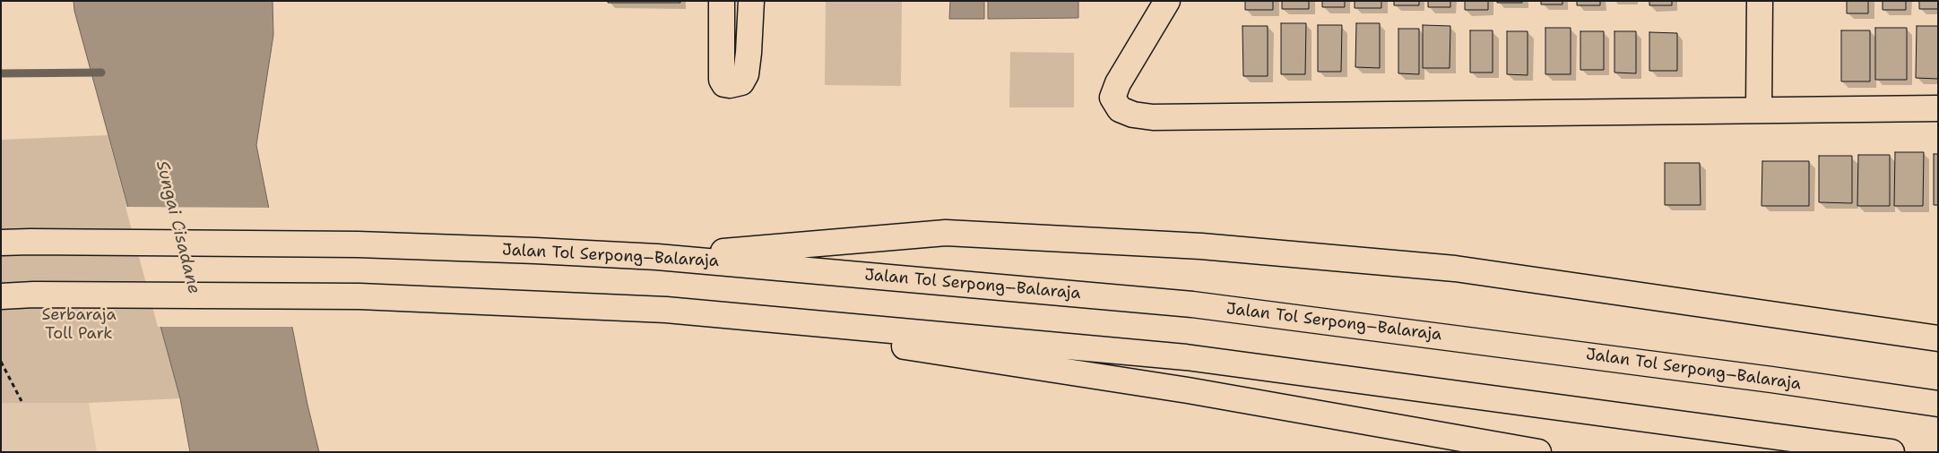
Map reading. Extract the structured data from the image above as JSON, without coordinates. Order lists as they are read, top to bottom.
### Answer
{
  "streets": {
    "main road": ["Jalan Tol Serpong–Balaraja"]
  },
  "water": ["Sungai Cisadane"],
  "parks": ["Serbaraja Toll Park"]
}
